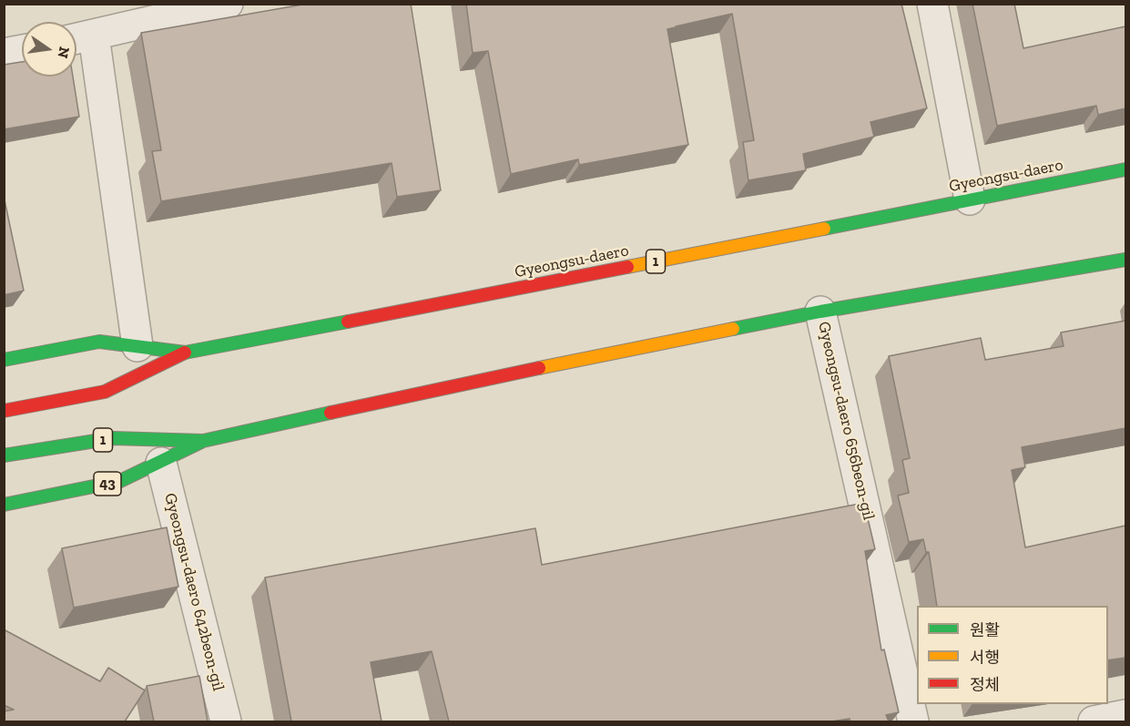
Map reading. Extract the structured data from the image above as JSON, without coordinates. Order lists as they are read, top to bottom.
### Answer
{
  "streets": {
    "main road": ["Gyeongsu-daero", "1", "43"],
    "street": ["Gyeongsu-daero 656beon-gil", "Gyeongsu-daero 642beon-gil"]
  },
  "crossings": [
    ["1", "Gyeongsu-daero 656beon-gil"],
    ["1", "43"],
    ["43", "Gyeongsu-daero 642beon-gil"]
  ],
  "legend": ["원활", "서행", "정체"],
  "north": "right"
}
